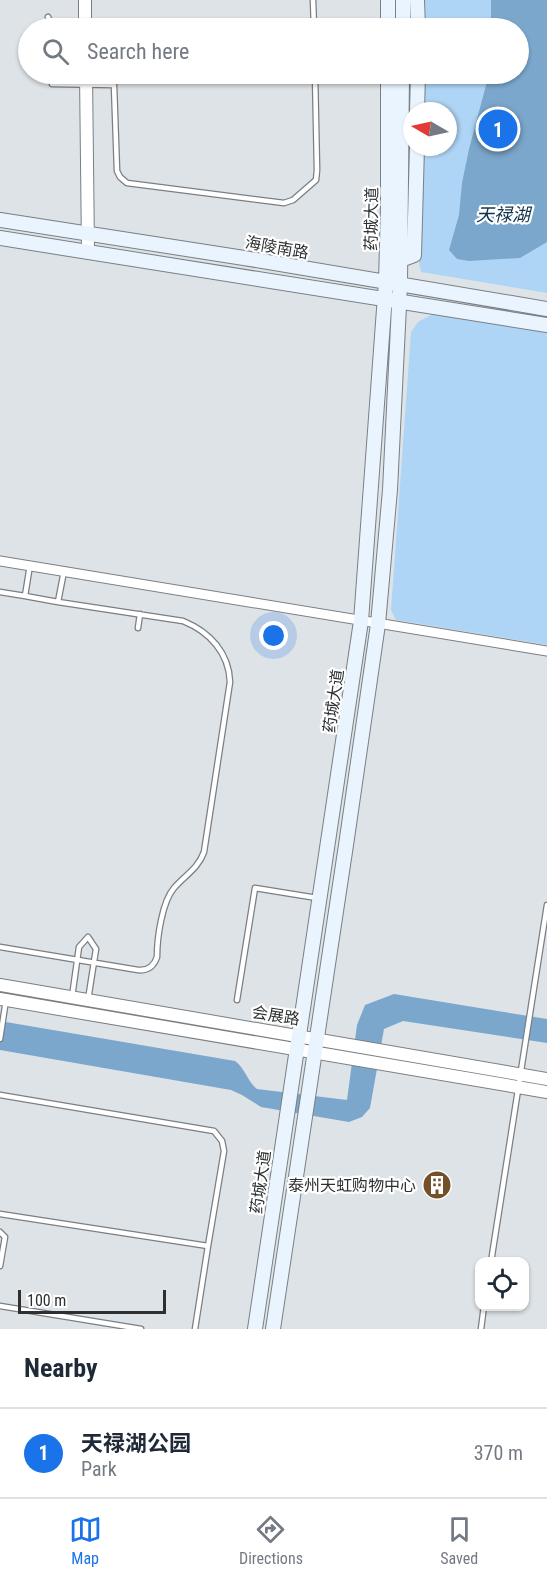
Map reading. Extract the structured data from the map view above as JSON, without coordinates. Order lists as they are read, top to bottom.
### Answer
{
  "streets": {
    "main road": ["药城大道", "海陵南路"],
    "street": ["会展路"]
  },
  "crossings": [
    ["药城大道", "海陵南路"],
    ["药城大道", "会展路"]
  ],
  "water": ["天禄湖"],
  "places": {
    "building": ["泰州天虹购物中心"]
  },
  "scale_bar": "100 m",
  "north": "left",
  "page": {
    "search": "Search here",
    "pins": "1",
    "scale": "100 m",
    "heading": "Nearby",
    "list": [
      {
        "mark": "1",
        "name": "天禄湖公园",
        "note": "Park",
        "value": "370 m"
      }
    ],
    "nav": ["Map", "Directions", "Saved"]
  }
}
